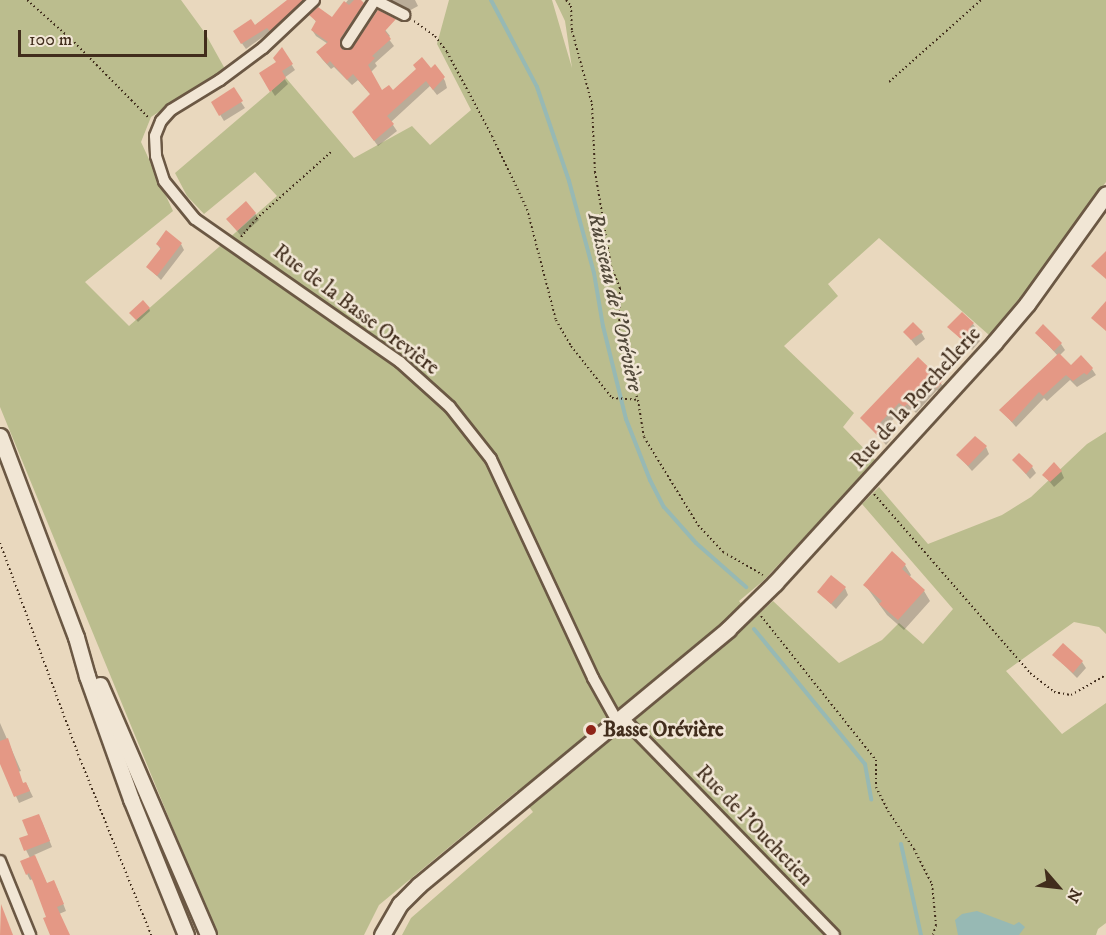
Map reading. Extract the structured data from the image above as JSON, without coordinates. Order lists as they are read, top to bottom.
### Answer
{
  "streets": {
    "street": ["Rue de la Basse Orevière", "Rue de la Porchellerie", "Rue de l'Ouchetien"]
  },
  "crossings": [
    ["Rue de la Basse Orevière", "Rue de la Porchellerie"],
    ["Rue de la Basse Orevière", "Rue de l'Ouchetien"],
    ["Rue de la Porchellerie", "Rue de l'Ouchetien"]
  ],
  "water": ["Ruisseau de l'Orévière"],
  "places": ["Basse Orévière"],
  "scale_bar": "100 m",
  "north": "bottom right"
}
